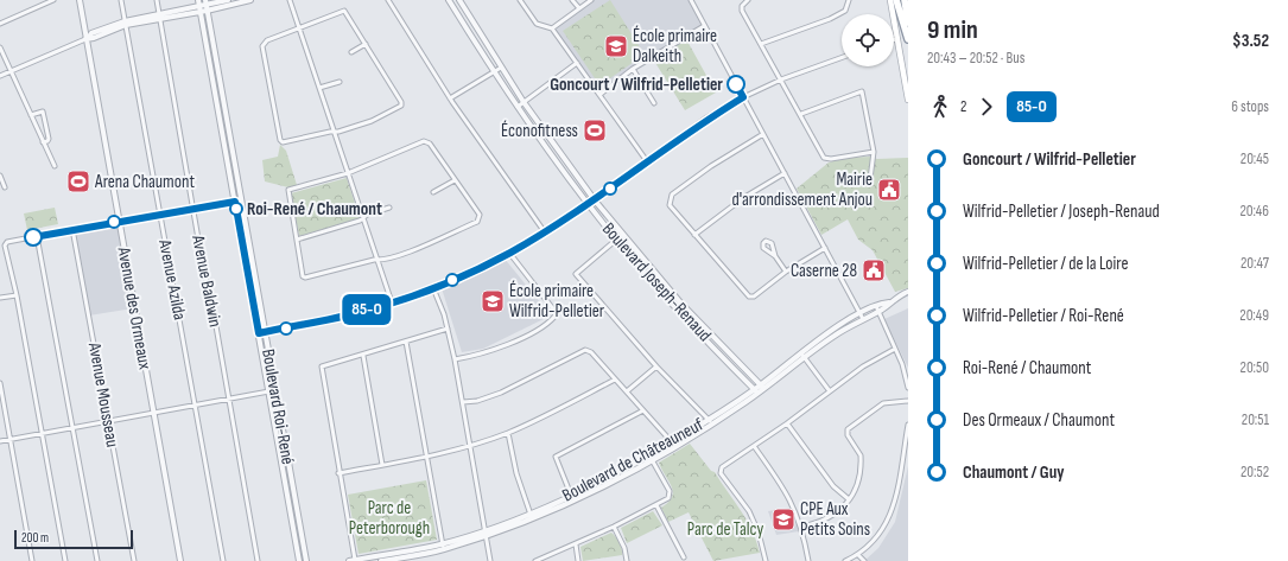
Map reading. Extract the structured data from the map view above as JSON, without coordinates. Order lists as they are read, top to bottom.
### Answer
{
  "streets": {
    "street": [
      "Avenue Azilda",
      "Avenue Baldwin",
      "Boulevard Joseph-Renaud",
      "Avenue des Ormeaux",
      "Avenue Mousseau",
      "Boulevard Roi-René",
      "Boulevard de Châteauneuf"
    ]
  },
  "crossings": [
    ["Boulevard Joseph-Renaud", "Boulevard de Châteauneuf"]
  ],
  "parks": ["Parc de Peterborough", "Parc de Talcy"],
  "places": {
    "school or university": ["École primaire Dalkeith", "École primaire Wilfrid-Pelletier", "CPE Aux Petits Soins"],
    "other": ["Goncourt / Wilfrid-Pelletier", "Roi-René / Chaumont"],
    "sports": ["Éconofitness", "Arena Chaumont"],
    "public building": ["Mairie d'arrondissement Anjou", "Caserne 28"]
  },
  "lines": ["bus line 85-O"],
  "scale_bar": "200 m",
  "page": {
    "on_map": "85-O",
    "heading": ["9 min", "20:43 – 20:52 · Bus", "$3.52"],
    "legs": ["2", "85-O", "6 stops"],
    "list": [
      {
        "name": "Goncourt / Wilfrid-Pelletier",
        "value": "20:45"
      },
      {
        "name": "Wilfrid-Pelletier / Joseph-Renaud",
        "value": "20:46"
      },
      {
        "name": "Wilfrid-Pelletier / de la Loire",
        "value": "20:47"
      },
      {
        "name": "Wilfrid-Pelletier / Roi-René",
        "value": "20:49"
      },
      {
        "name": "Roi-René / Chaumont",
        "value": "20:50"
      },
      {
        "name": "Des Ormeaux / Chaumont",
        "value": "20:51"
      },
      {
        "name": "Chaumont / Guy",
        "value": "20:52"
      }
    ],
    "scale": "200 m"
  }
}
